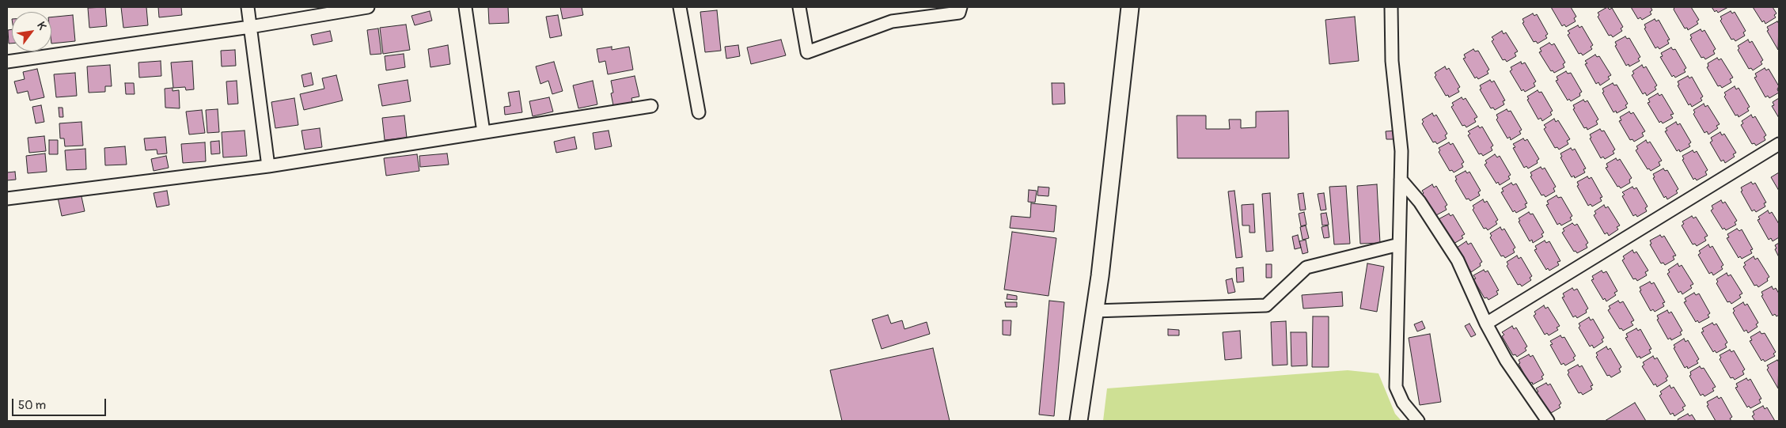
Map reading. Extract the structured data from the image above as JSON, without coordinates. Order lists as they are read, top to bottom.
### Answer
{
  "scale_bar": "50 m",
  "north": "top right"
}
